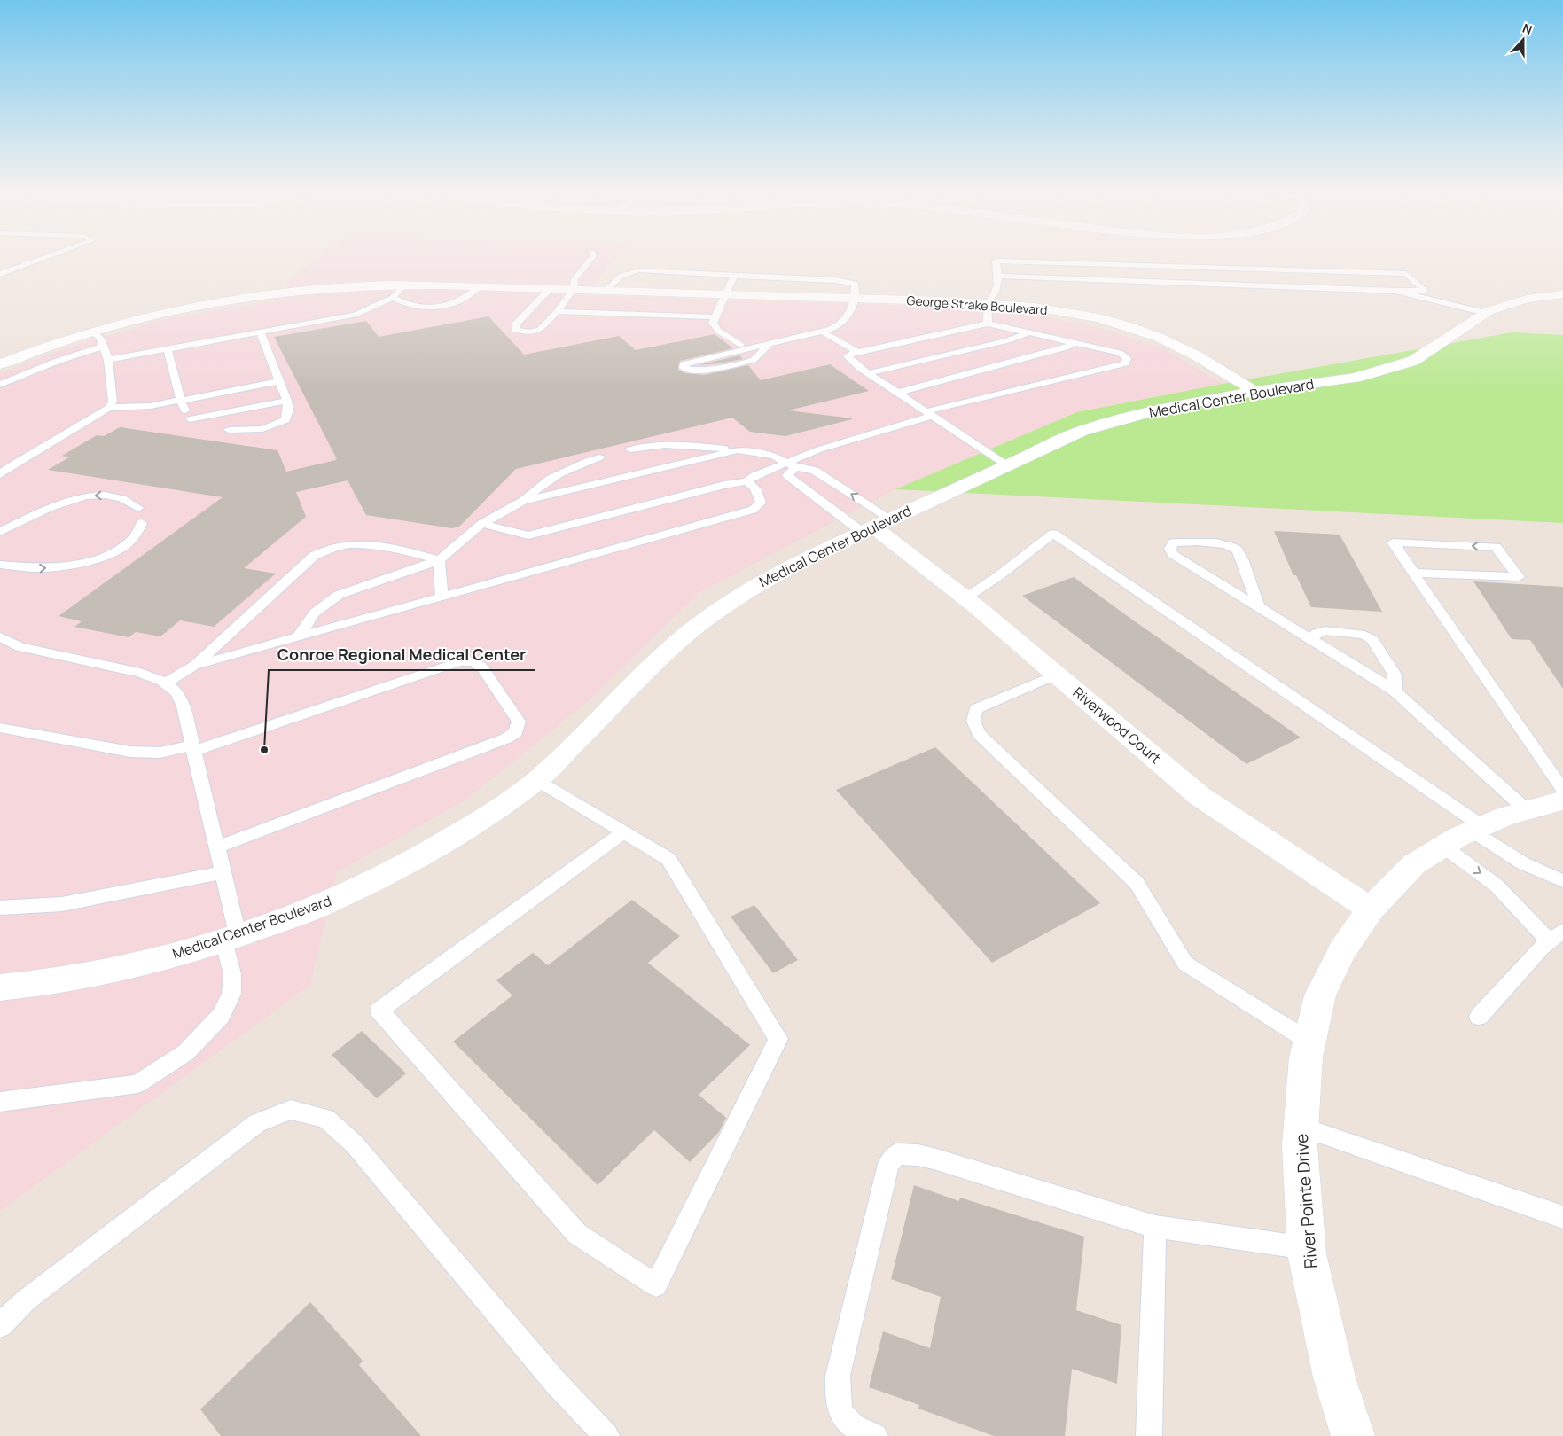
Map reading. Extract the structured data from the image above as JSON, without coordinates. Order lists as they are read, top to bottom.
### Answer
{
  "streets": {
    "street": [
      "George Strake Boulevard",
      "Medical Center Boulevard",
      "Riverwood Court",
      "River Pointe Drive"
    ]
  },
  "crossings": [
    ["George Strake Boulevard", "Medical Center Boulevard"],
    ["Medical Center Boulevard", "Riverwood Court"],
    ["Riverwood Court", "River Pointe Drive"]
  ],
  "places": ["Conroe Regional Medical Center"],
  "north": "top"
}
